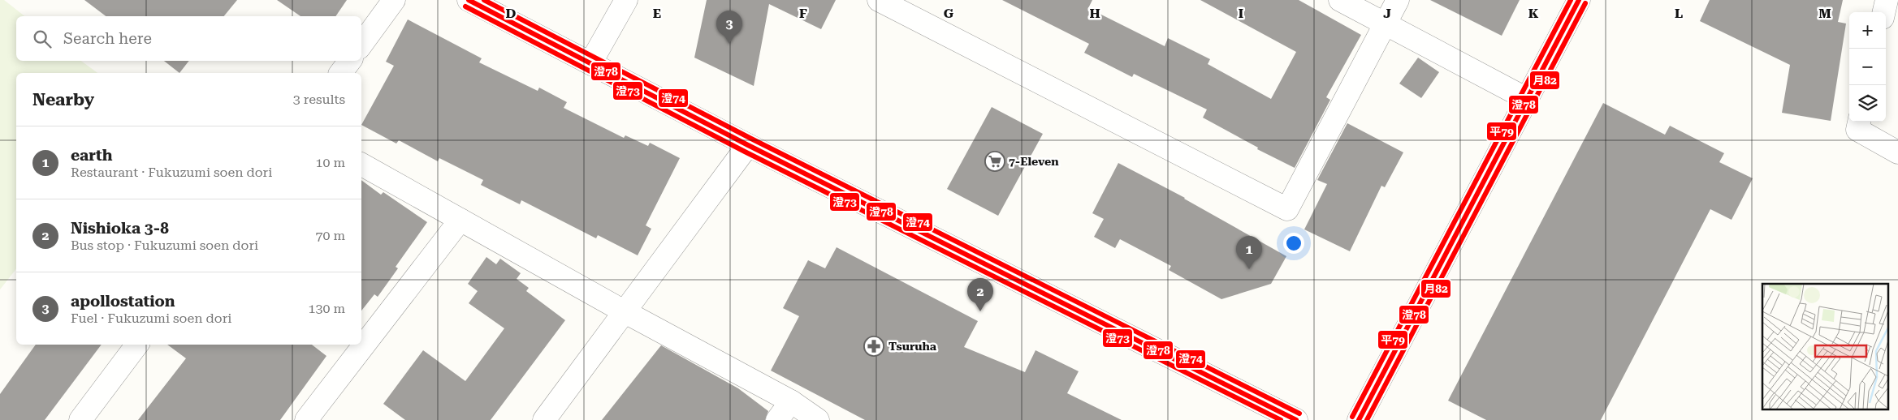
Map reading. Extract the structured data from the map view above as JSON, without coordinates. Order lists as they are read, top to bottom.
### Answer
{
  "places": {
    "supermarket": ["7-Eleven"],
    "pharmacy": ["Tsuruha"]
  },
  "lines": [
    "transit line 澄78",
    "transit line 澄74",
    "transit line 平79",
    "transit line 月82",
    "transit line 澄73"
  ],
  "page": {
    "pins": ["3", "1", "2"],
    "map_buttons": ["+", "−"],
    "search": "Search here",
    "heading": ["Nearby", "3 results"],
    "list": [
      {
        "mark": "1",
        "name": "earth",
        "note": "Restaurant · Fukuzumi soen dori",
        "value": "10 m"
      },
      {
        "mark": "2",
        "name": "Nishioka 3-8",
        "note": "Bus stop · Fukuzumi soen dori",
        "value": "70 m"
      },
      {
        "mark": "3",
        "name": "apollostation",
        "note": "Fuel · Fukuzumi soen dori",
        "value": "130 m"
      }
    ]
  },
  "grid": {
    "columns": [
      "D",
      "E",
      "F",
      "G",
      "H",
      "I",
      "J",
      "K",
      "L",
      "M"
    ]
  }
}
